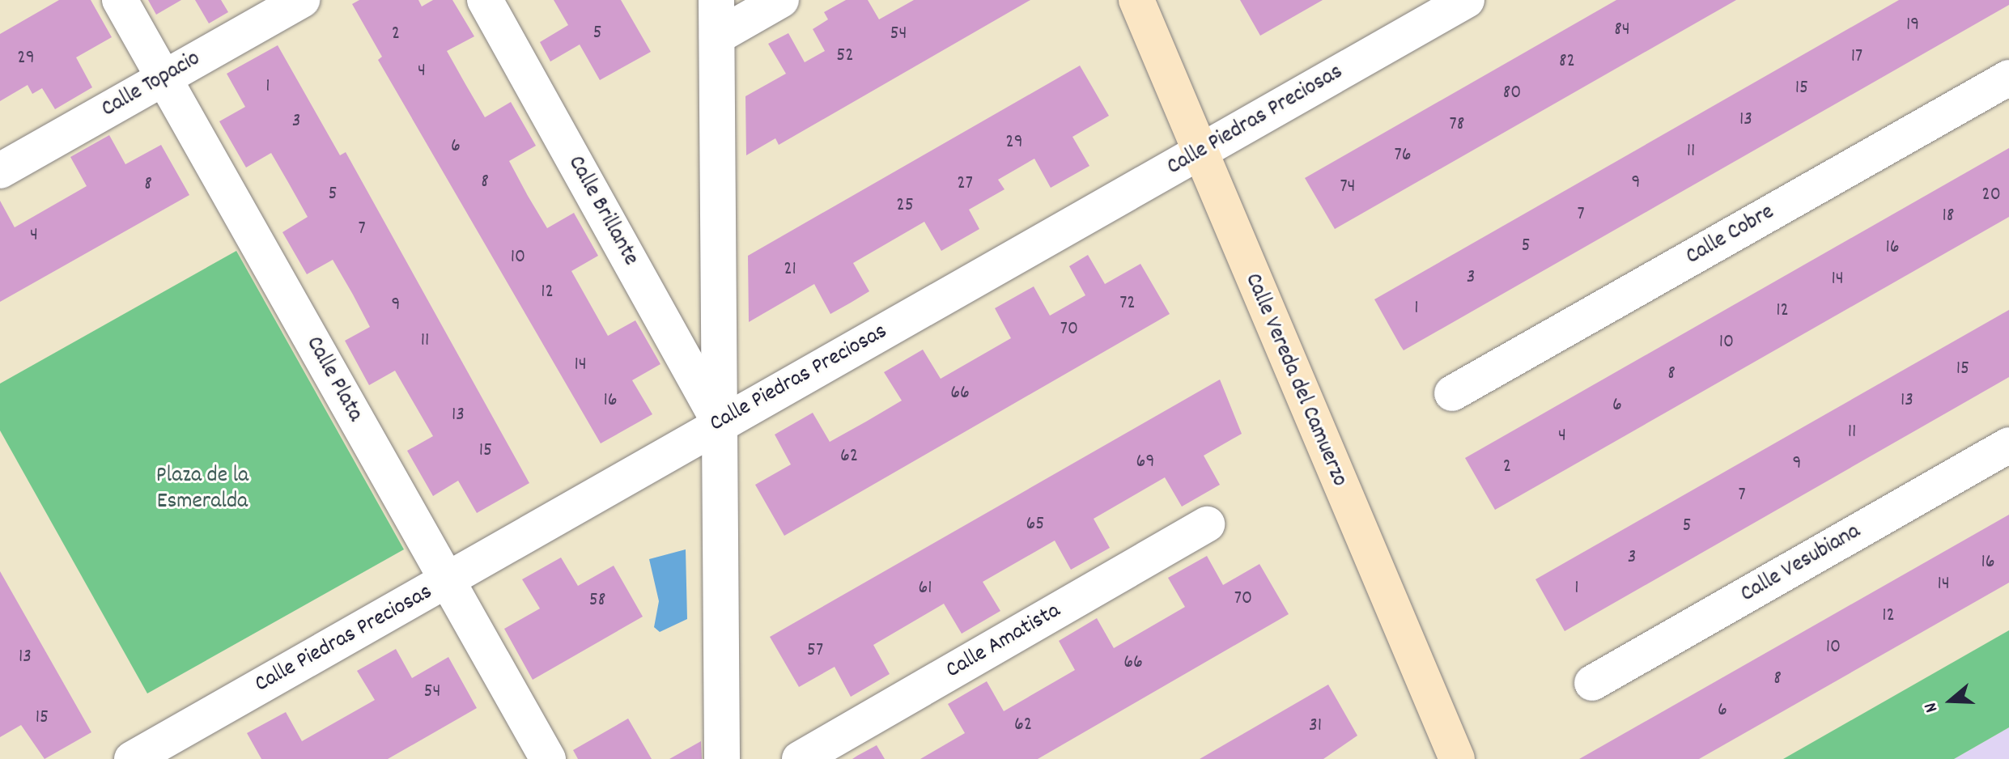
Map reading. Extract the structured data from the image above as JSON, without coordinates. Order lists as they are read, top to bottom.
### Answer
{
  "streets": {
    "street": [
      "Calle Topacio",
      "Calle Piedras Preciosas",
      "Calle Brillante",
      "Calle Cobre",
      "Calle Plata",
      "Calle Vereda del Camuerzo",
      "Calle Vesubiana",
      "Calle Amatista"
    ]
  },
  "crossings": [
    ["Calle Topacio", "Calle Plata"],
    ["Calle Piedras Preciosas", "Calle Brillante"],
    ["Calle Piedras Preciosas", "Calle Plata"],
    ["Calle Piedras Preciosas", "Calle Vereda del Camuerzo"]
  ],
  "parks": ["Plaza de la Esmeralda"],
  "house_numbers": [
    "19",
    "84",
    "5",
    "2",
    "54",
    "52",
    "17",
    "29",
    "82",
    "4",
    "1",
    "15",
    "80",
    "13",
    "3",
    "78",
    "29",
    "6",
    "11",
    "76",
    "8",
    "9",
    "27",
    "8",
    "74",
    "5",
    "20",
    "25",
    "7",
    "18",
    "7",
    "4",
    "5",
    "16",
    "10",
    "21",
    "3",
    "14",
    "12",
    "72",
    "9",
    "1",
    "12",
    "70",
    "11",
    "10",
    "14",
    "15",
    "8",
    "66",
    "16",
    "13",
    "6",
    "13",
    "11",
    "4",
    "15",
    "62",
    "69",
    "9",
    "2",
    "7",
    "65",
    "5",
    "3",
    "16",
    "14",
    "61",
    "1",
    "70",
    "58",
    "12",
    "10",
    "57",
    "13",
    "66",
    "8",
    "54",
    "6",
    "15",
    "62",
    "31"
  ],
  "north": "left"
}
